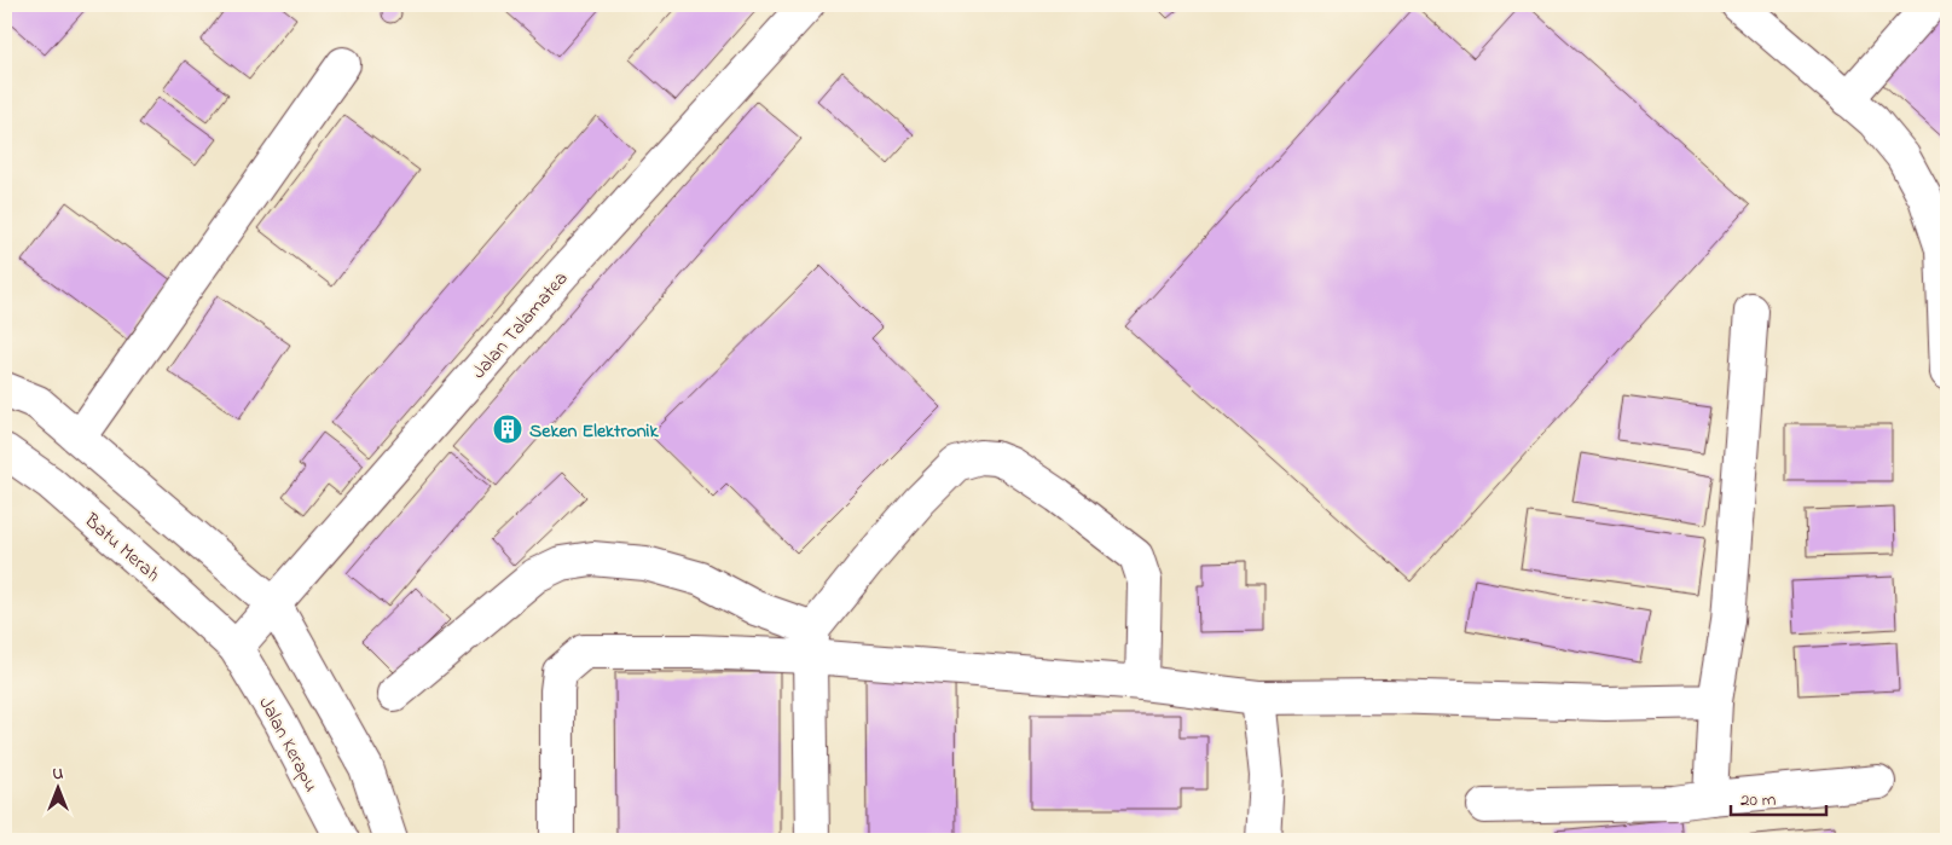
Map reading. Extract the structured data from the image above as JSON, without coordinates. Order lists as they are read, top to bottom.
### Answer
{
  "streets": {
    "street": ["Jalan Talamatea", "Batu Merah", "Jalan Kerapu"]
  },
  "crossings": [
    ["Jalan Talamatea", "Batu Merah"],
    ["Jalan Talamatea", "Jalan Kerapu"],
    ["Batu Merah", "Jalan Kerapu"]
  ],
  "places": {
    "building": ["Seken Elektronik"]
  },
  "scale_bar": "20 m",
  "north": "top"
}
